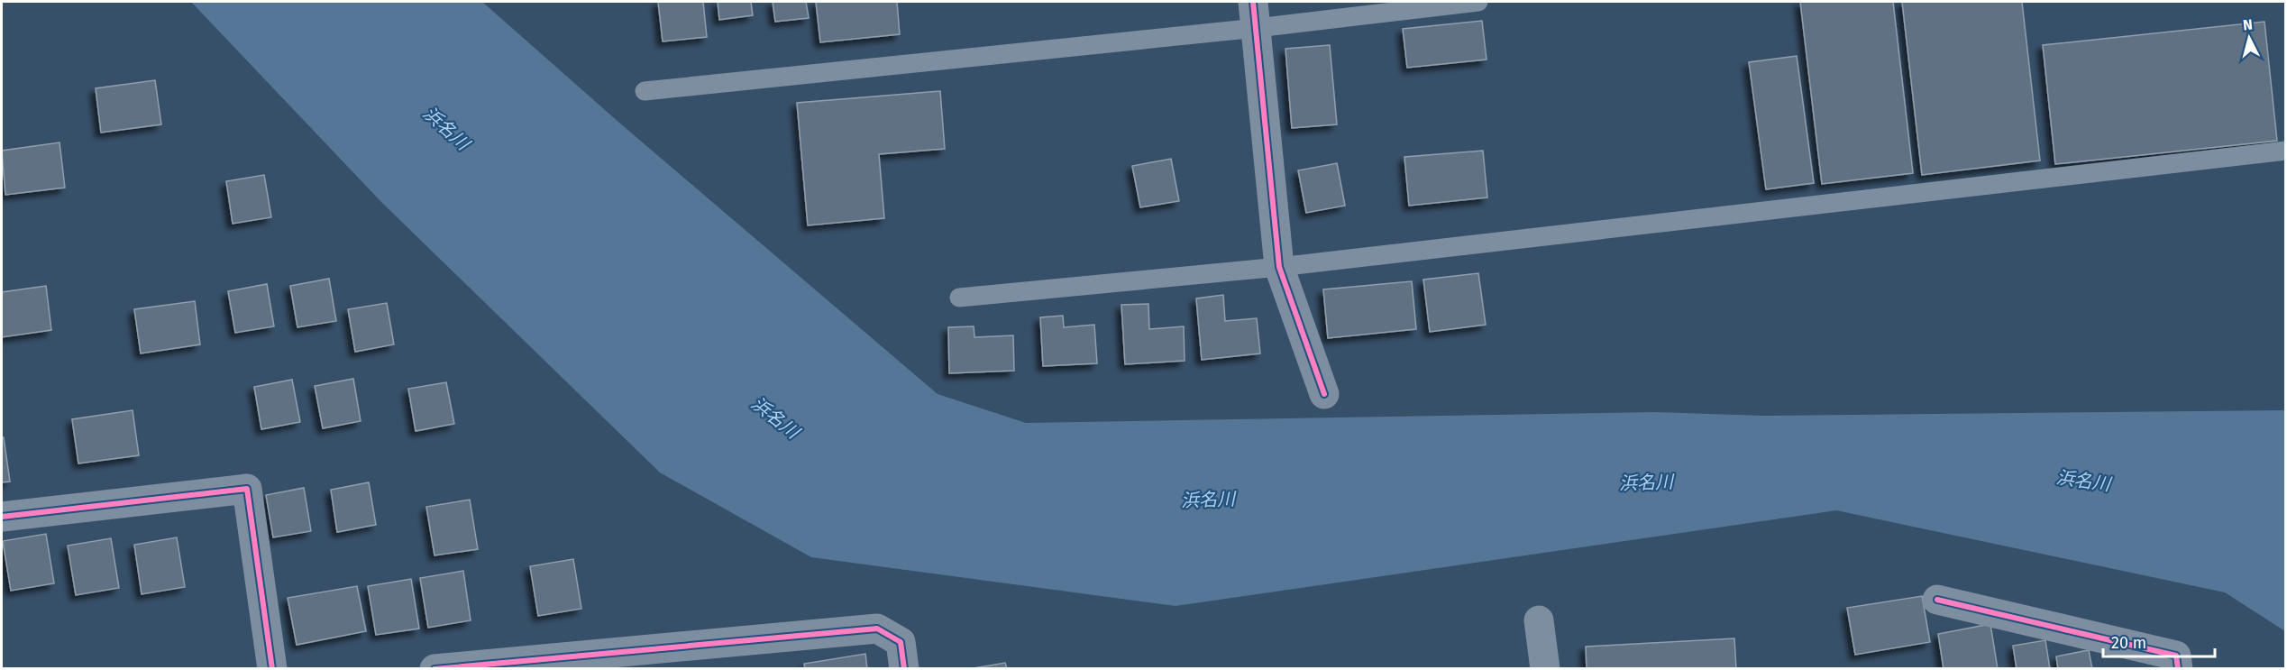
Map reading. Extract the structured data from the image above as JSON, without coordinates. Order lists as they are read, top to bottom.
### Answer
{
  "water": ["浜名川"],
  "scale_bar": "20 m",
  "north": "top"
}
